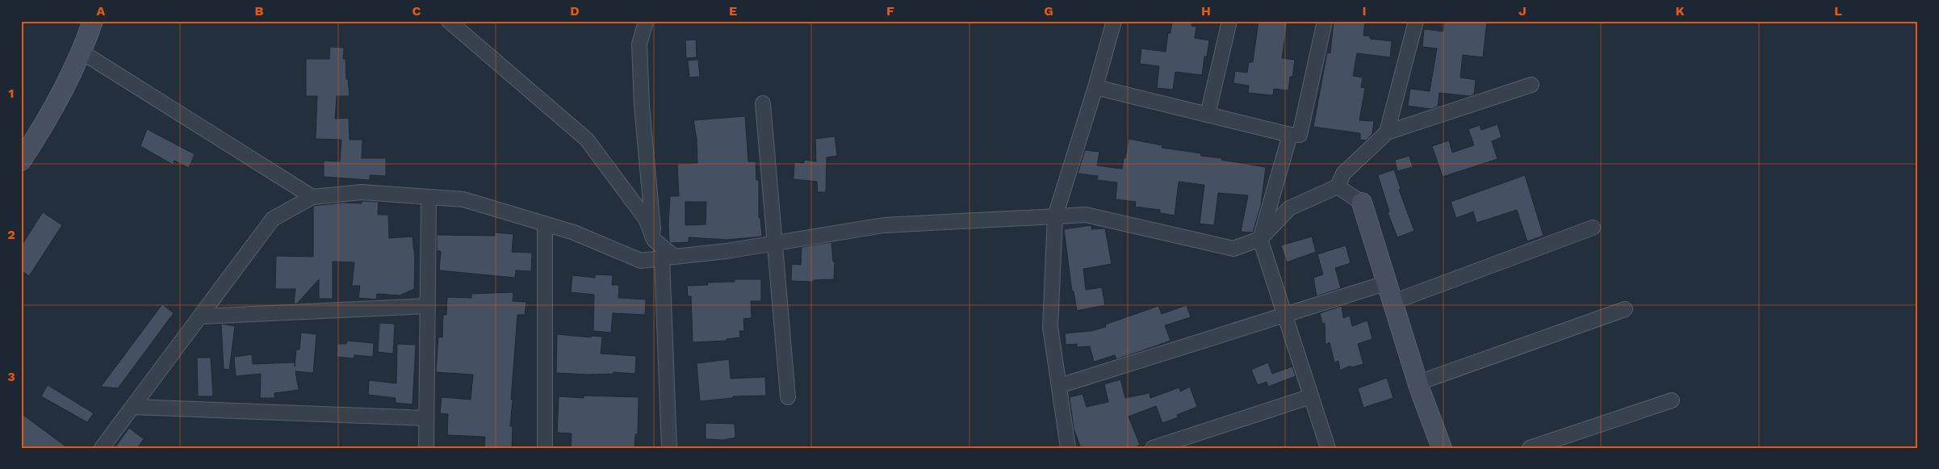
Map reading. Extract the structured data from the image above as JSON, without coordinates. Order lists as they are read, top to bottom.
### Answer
{
  "grid": {
    "columns": [
      "A",
      "B",
      "C",
      "D",
      "E",
      "F",
      "G",
      "H",
      "I",
      "J",
      "K",
      "L"
    ],
    "rows": ["1", "2", "3"]
  }
}
